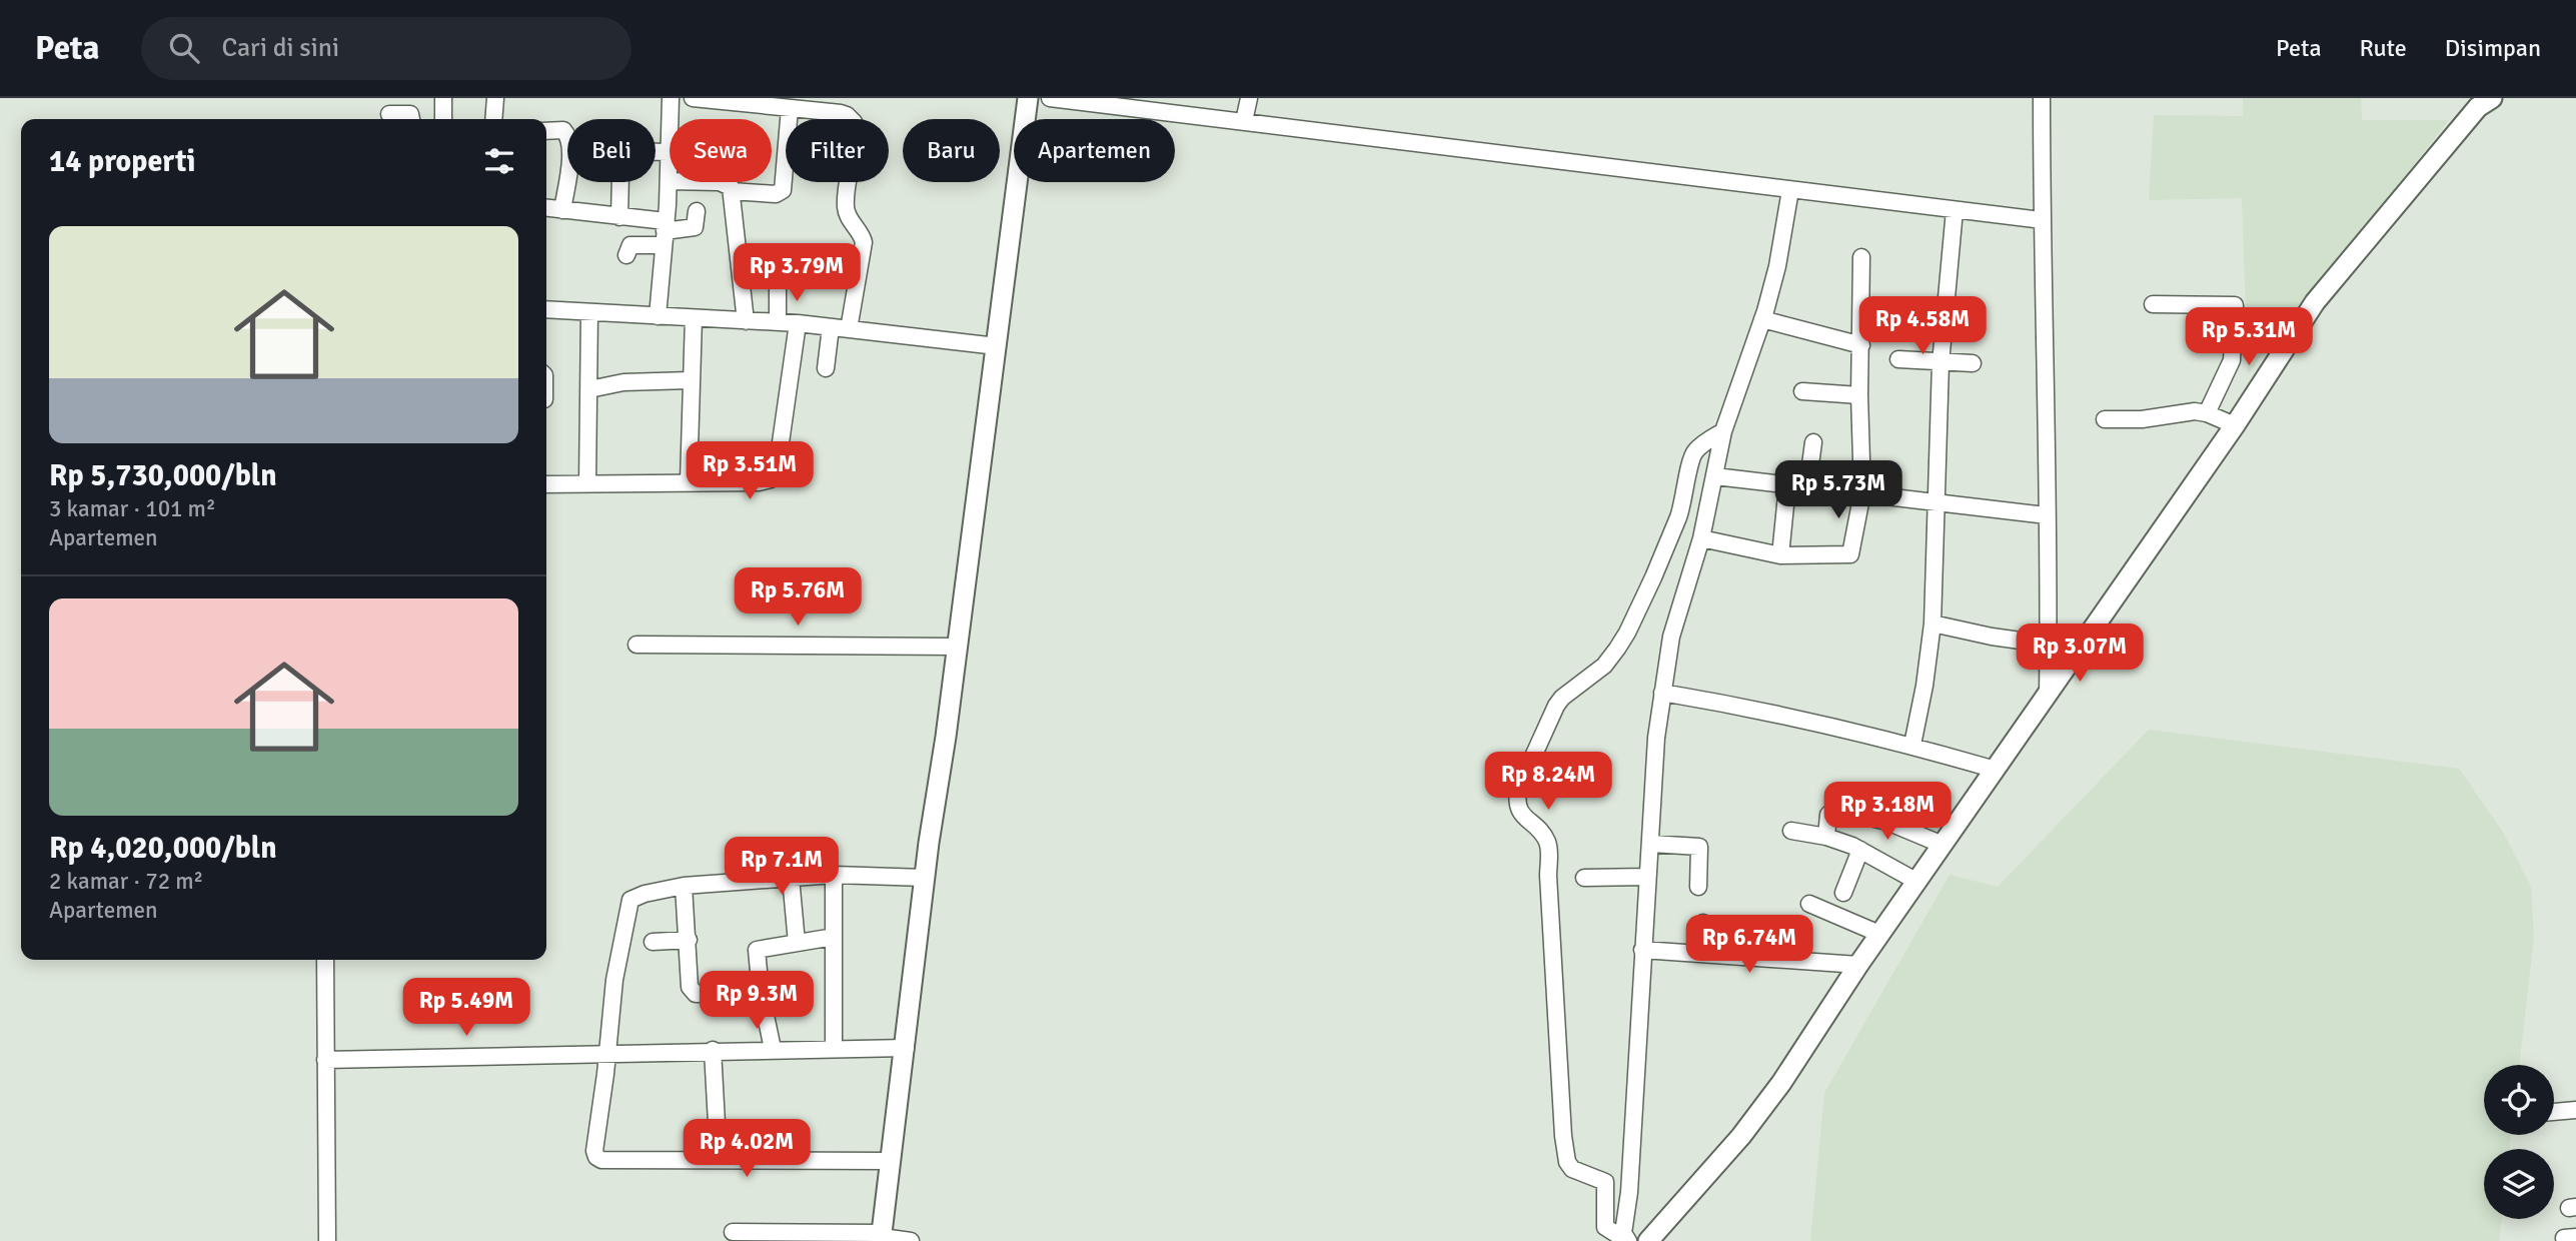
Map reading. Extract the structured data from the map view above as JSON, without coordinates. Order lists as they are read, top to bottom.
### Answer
{
  "page": {
    "header": "Peta",
    "search": "Cari di sini",
    "nav": ["Peta", "Rute", "Disimpan"],
    "chip": [
      "Beli",
      "Sewa",
      "Filter",
      "Baru",
      "Apartemen"
    ],
    "heading": "14 properti",
    "list": [
      {
        "name": "Rp 5,730,000/bln",
        "note": "3 kamar · 101 m² · Apartemen"
      },
      {
        "name": "Rp 4,020,000/bln",
        "note": "2 kamar · 72 m² · Apartemen"
      }
    ],
    "price": [
      "Rp 3.79M",
      "Rp 4.58M",
      "Rp 5.31M",
      "Rp 3.51M",
      "Rp 5.73M",
      "Rp 5.76M",
      "Rp 3.07M",
      "Rp 8.24M",
      "Rp 3.18M",
      "Rp 7.1M",
      "Rp 6.74M",
      "Rp 9.3M",
      "Rp 5.49M",
      "Rp 4.02M"
    ]
  }
}
